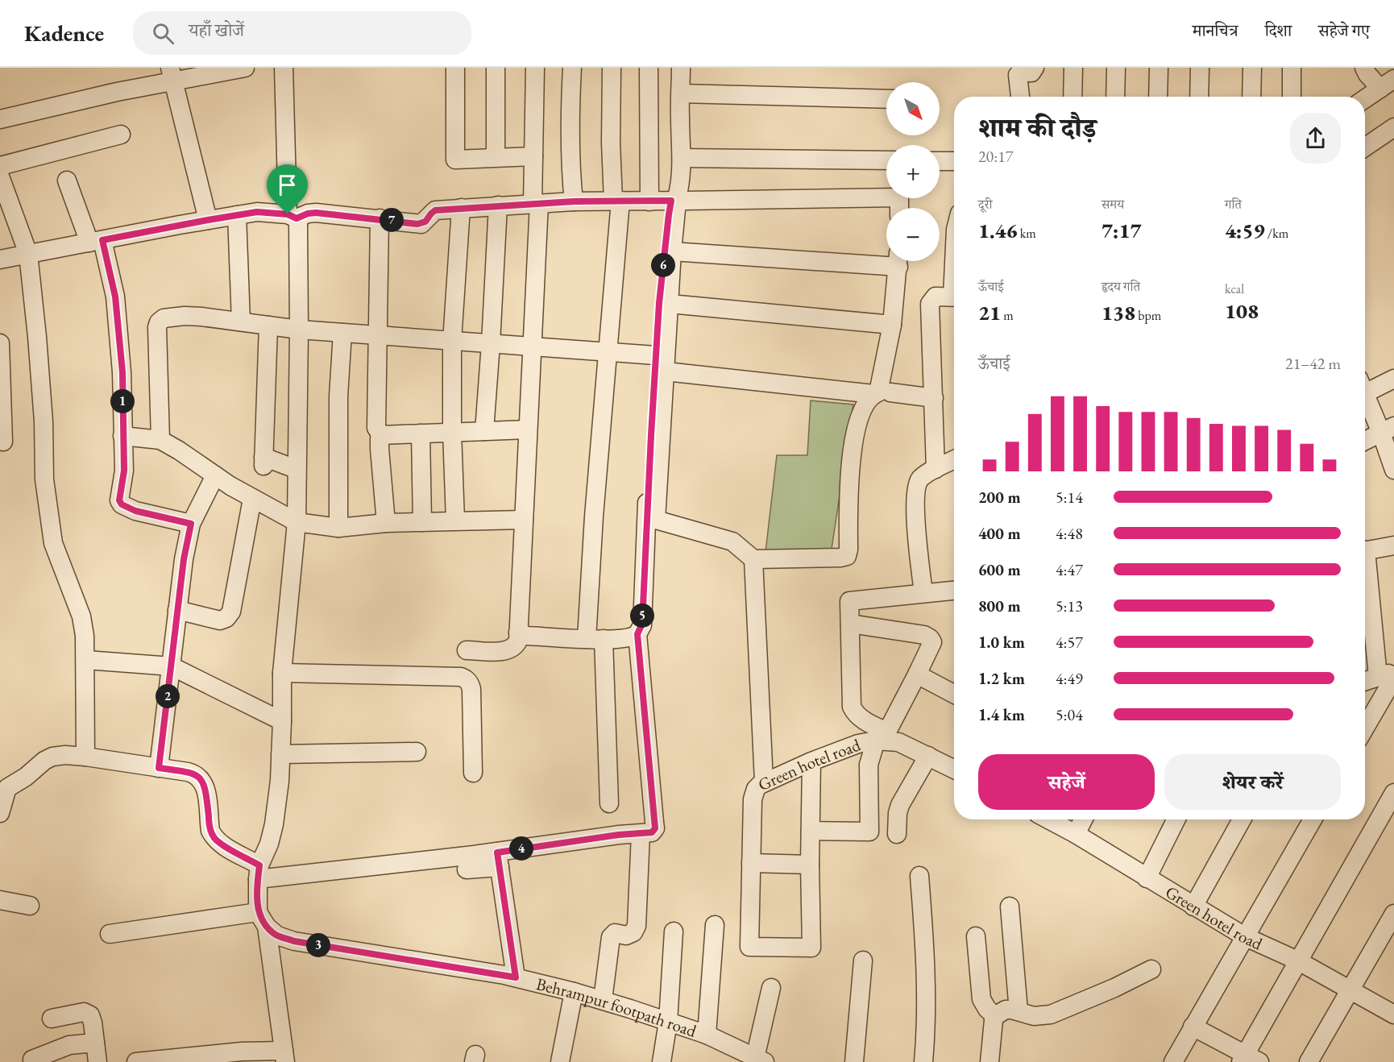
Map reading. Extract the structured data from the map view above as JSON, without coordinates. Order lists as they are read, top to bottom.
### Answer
{
  "streets": {
    "street": ["Green hotel road", "Behrampur footpath road"]
  },
  "north": "bottom right",
  "page": {
    "header": "Kadence",
    "search": "यहाँ खोजें",
    "nav": ["मानचित्र", "दिशा", "सहेजे गए"],
    "map_buttons": ["+", "−"],
    "heading": ["शाम की दौड़", "20:17"],
    "stats": [
      ["दूरी", "1.46 km"],
      ["समय", "7:17"],
      ["गति", "4:59 /km"],
      ["ऊँचाई", "21 m"],
      ["हृदय गति", "138 bpm"],
      ["kcal", "108"]
    ],
    "pins": [
      "7",
      "6",
      "1",
      "5",
      "2",
      "4",
      "3"
    ],
    "chart": ["ऊँचाई", "21–42 m"],
    "list": [
      {
        "name": "200 m",
        "note": "5:14"
      },
      {
        "name": "400 m",
        "note": "4:48"
      },
      {
        "name": "600 m",
        "note": "4:47"
      },
      {
        "name": "800 m",
        "note": "5:13"
      },
      {
        "name": "1.0 km",
        "note": "4:57"
      },
      {
        "name": "1.2 km",
        "note": "4:49"
      },
      {
        "name": "1.4 km",
        "note": "5:04"
      }
    ],
    "buttons": ["सहेजें", "शेयर करें"]
  }
}
